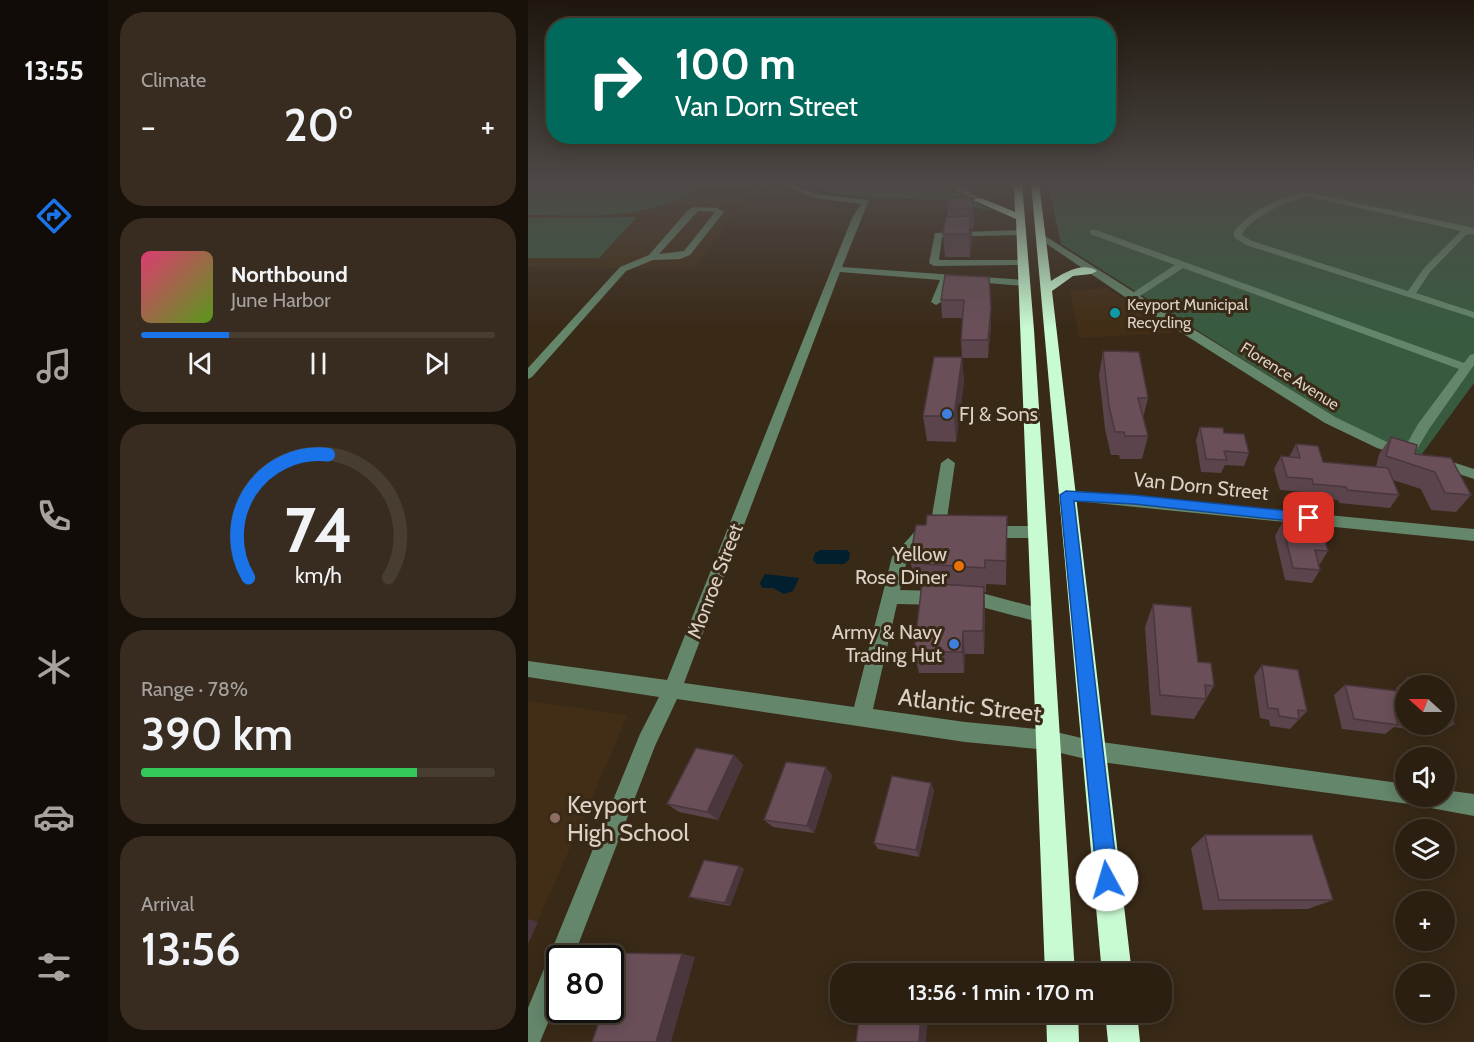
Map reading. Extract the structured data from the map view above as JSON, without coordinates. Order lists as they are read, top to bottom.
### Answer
{
  "streets": {
    "street": [
      "Florence Avenue",
      "Van Dorn Street",
      "Monroe Street",
      "Atlantic Street"
    ]
  },
  "crossings": [
    ["Monroe Street", "Atlantic Street"]
  ],
  "places": [
    "Keyport Municipal Recycling",
    "FJ & Sons",
    "Yellow Rose Diner",
    "Army & Navy Trading Hut",
    "Keyport High School"
  ],
  "north": "left",
  "page": {
    "tabs": "13:55",
    "tile": [
      "Climate",
      ["Range · 78%", "390 km"],
      ["Arrival", "13:56"]
    ],
    "turn": ["100 m", "Van Dorn Street"],
    "heat": ["−", "20°", "+"],
    "song": ["Northbound", "June Harbor"],
    "map_buttons": ["+", "−"],
    "limit": "80",
    "trip": "13:56 · 1 min · 170 m",
    "gauge": ["74", "km/h"]
  }
}
